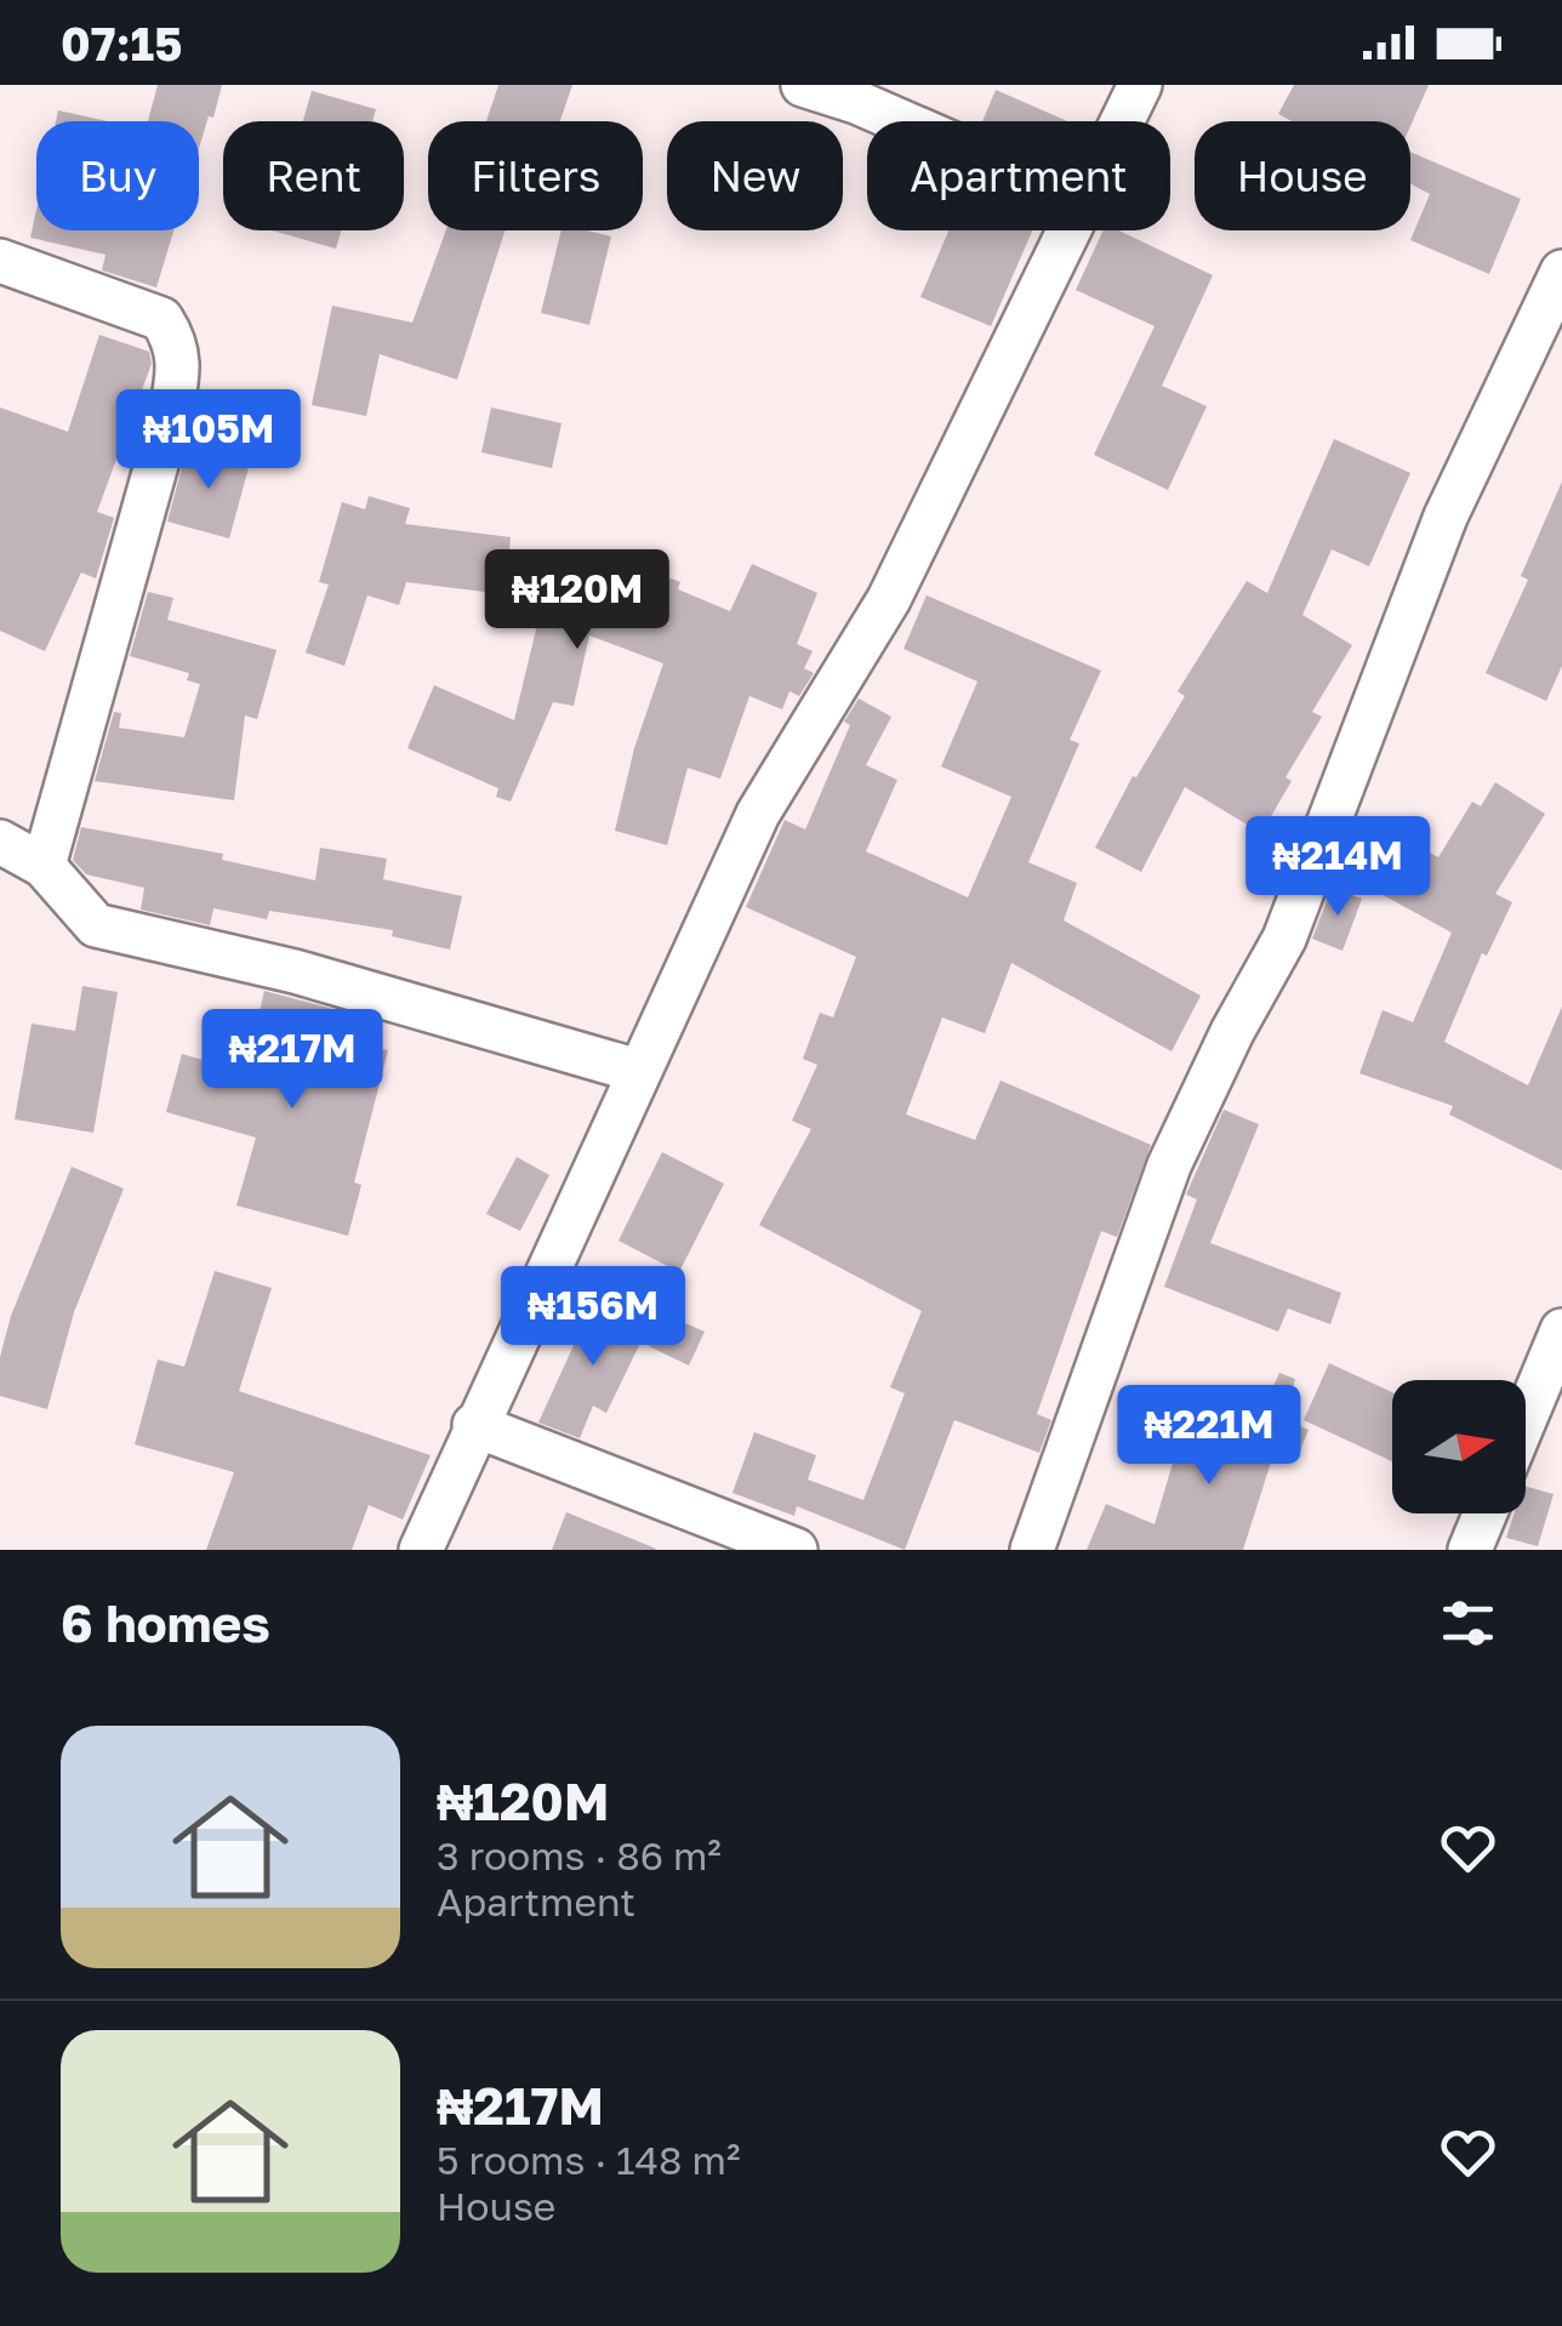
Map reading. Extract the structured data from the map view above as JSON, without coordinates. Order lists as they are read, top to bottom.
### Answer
{
  "north": "right",
  "page": {
    "status": "07:15",
    "chip": [
      "Buy",
      "Rent",
      "Filters",
      "New",
      "Apartment",
      "House"
    ],
    "price": [
      "₦105M",
      "₦120M",
      "₦214M",
      "₦217M",
      "₦156M",
      "₦221M"
    ],
    "heading": "6 homes",
    "list": [
      {
        "name": "₦120M",
        "note": "3 rooms · 86 m² · Apartment"
      },
      {
        "name": "₦217M",
        "note": "5 rooms · 148 m² · House"
      }
    ]
  }
}
